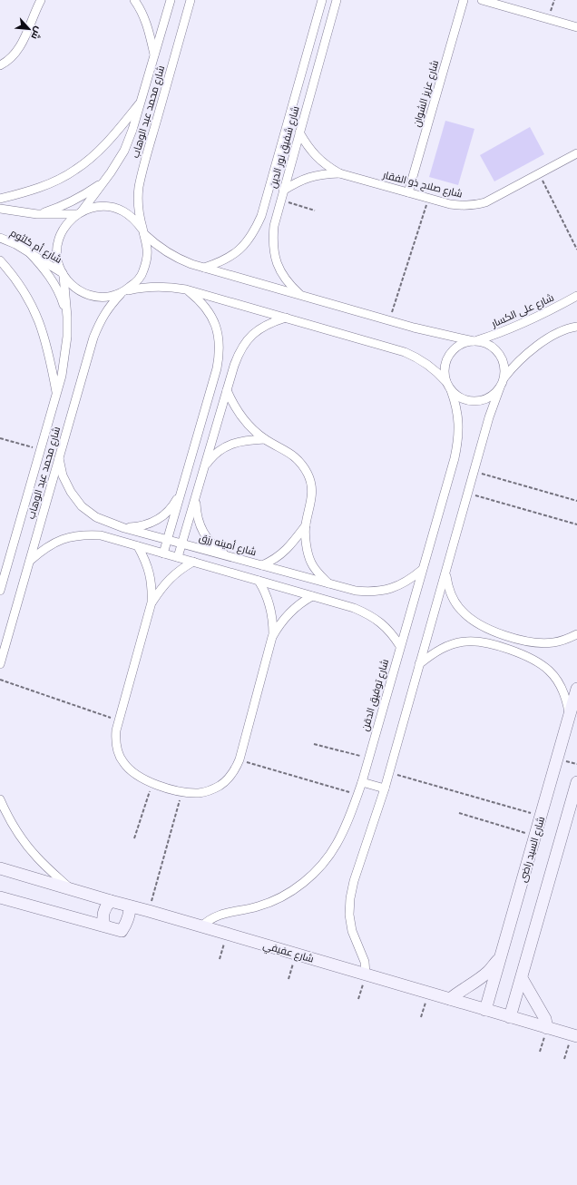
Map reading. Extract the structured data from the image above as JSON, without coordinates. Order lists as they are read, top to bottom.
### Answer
{
  "streets": {
    "street": [
      "شارع عزيز الشوان",
      "شارع محمد عبد الوهاب",
      "شارع شفيق نور الدين",
      "شارع صلاح ذو الفقار",
      "شارع أم كلثوم",
      "شارع على الكسار",
      "شارع أمينه رزق",
      "شارع توفيق الدقن",
      "شارع السيد راضى",
      "شارع عفيفي"
    ]
  },
  "crossings": [
    ["شارع عزيز الشوان", "شارع صلاح ذو الفقار"],
    ["شارع محمد عبد الوهاب", "شارع أم كلثوم"],
    ["شارع محمد عبد الوهاب", "شارع أمينه رزق"],
    ["شارع شفيق نور الدين", "شارع صلاح ذو الفقار"],
    ["شارع على الكسار", "شارع توفيق الدقن"],
    ["شارع أمينه رزق", "شارع توفيق الدقن"],
    ["شارع توفيق الدقن", "شارع عفيفي"],
    ["شارع السيد راضى", "شارع عفيفي"]
  ],
  "north": "bottom right"
}
